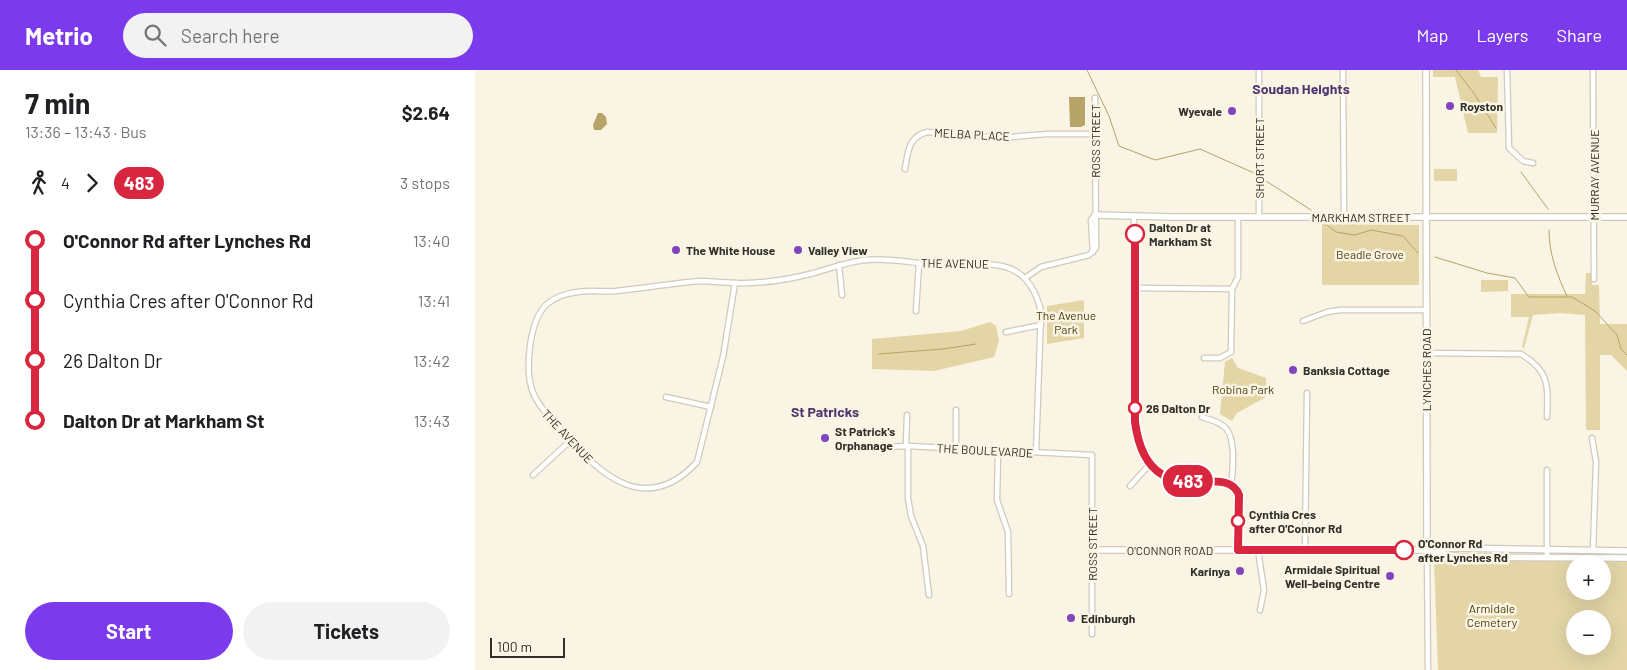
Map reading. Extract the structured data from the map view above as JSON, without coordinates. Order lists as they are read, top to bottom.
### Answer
{
  "streets": {
    "street": [
      "MELBA PLACE",
      "ROSS STREET",
      "SHORT STREET",
      "MURRAY AVENUE",
      "MARKHAM STREET",
      "THE AVENUE",
      "LYNCHES ROAD",
      "THE BOULEVARDE",
      "O'CONNOR ROAD"
    ]
  },
  "crossings": [
    ["MELBA PLACE", "ROSS STREET"],
    ["ROSS STREET", "MARKHAM STREET"],
    ["ROSS STREET", "THE AVENUE"],
    ["ROSS STREET", "THE BOULEVARDE"],
    ["ROSS STREET", "O'CONNOR ROAD"],
    ["SHORT STREET", "MARKHAM STREET"],
    ["MURRAY AVENUE", "MARKHAM STREET"],
    ["MARKHAM STREET", "LYNCHES ROAD"],
    ["LYNCHES ROAD", "O'CONNOR ROAD"]
  ],
  "districts": ["Soudan Heights", "St Patricks"],
  "parks": [
    "Beadle Grove",
    "The Avenue Park",
    "Robina Park",
    "Armidale Cemetery"
  ],
  "places": [
    "Royston",
    "Wyevale",
    "Dalton Dr at Markham St",
    "The White House",
    "Valley View",
    "Banksia Cottage",
    "26 Dalton Dr",
    "St Patrick's Orphanage",
    "Cynthia Cres after O'Connor Rd",
    "O'Connor Rd after Lynches Rd",
    "Karinya",
    "Armidale Spiritual Well-being Centre",
    "Edinburgh"
  ],
  "lines": ["bus line 483"],
  "scale_bar": "100 m",
  "page": {
    "header": "Metrio",
    "search": "Search here",
    "nav": ["Map", "Layers", "Share"],
    "heading": ["7 min", "13:36 – 13:43 · Bus", "$2.64"],
    "on_map": "483",
    "legs": ["4", "483", "3 stops"],
    "list": [
      {
        "name": "O'Connor Rd after Lynches Rd",
        "value": "13:40"
      },
      {
        "name": "Cynthia Cres after O'Connor Rd",
        "value": "13:41"
      },
      {
        "name": "26 Dalton Dr",
        "value": "13:42"
      },
      {
        "name": "Dalton Dr at Markham St",
        "value": "13:43"
      }
    ],
    "map_buttons": ["+", "−"],
    "buttons": ["Start", "Tickets"],
    "scale": "100 m"
  }
}
